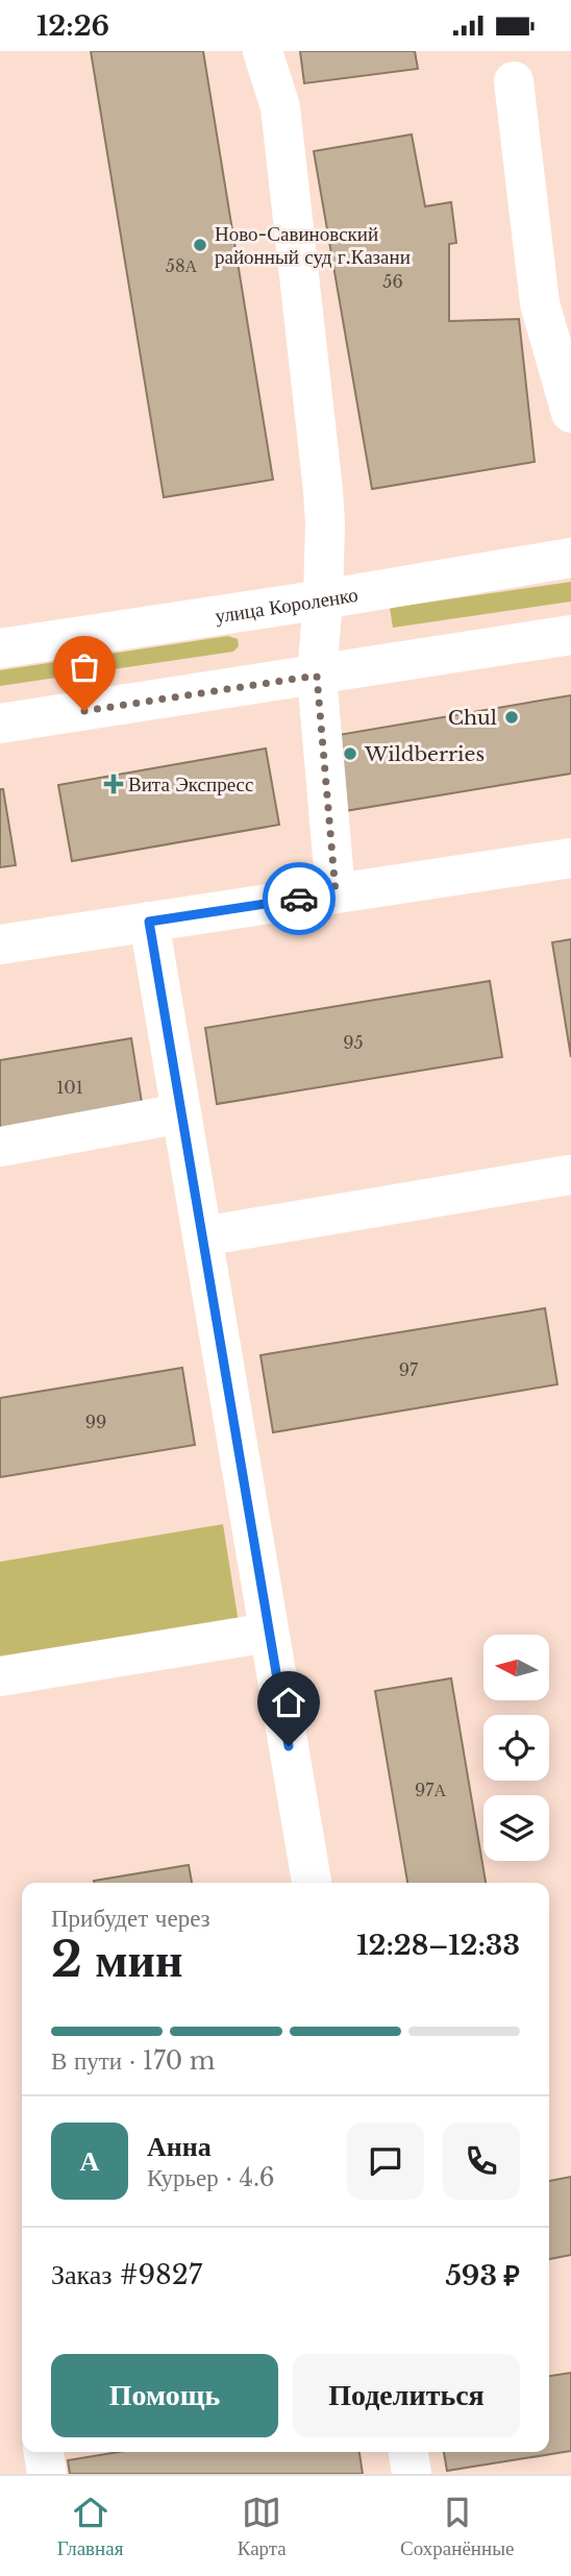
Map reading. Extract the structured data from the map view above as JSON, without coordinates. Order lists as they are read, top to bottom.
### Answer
{
  "streets": {
    "street": ["улица Короленко"]
  },
  "places": {
    "other": ["Ново-Савиновский районный суд г.Казани", "Chul", "Wildberries"],
    "health": ["Вита Экспресс"]
  },
  "house_numbers": [
    "58А",
    "56",
    "95",
    "101",
    "97",
    "99",
    "97А"
  ],
  "north": "left",
  "page": {
    "status": "12:26",
    "heading": ["2 мин", "Прибудет через", "12:28–12:33"],
    "panel": [
      "Анна",
      "Курьер · 4.6",
      "Заказ #9827",
      "593 ₽"
    ],
    "bar": "В пути · 170 m",
    "round": "А",
    "buttons": ["Помощь", "Поделиться"],
    "tabs": ["Главная", "Карта", "Сохранённые"]
  }
}
